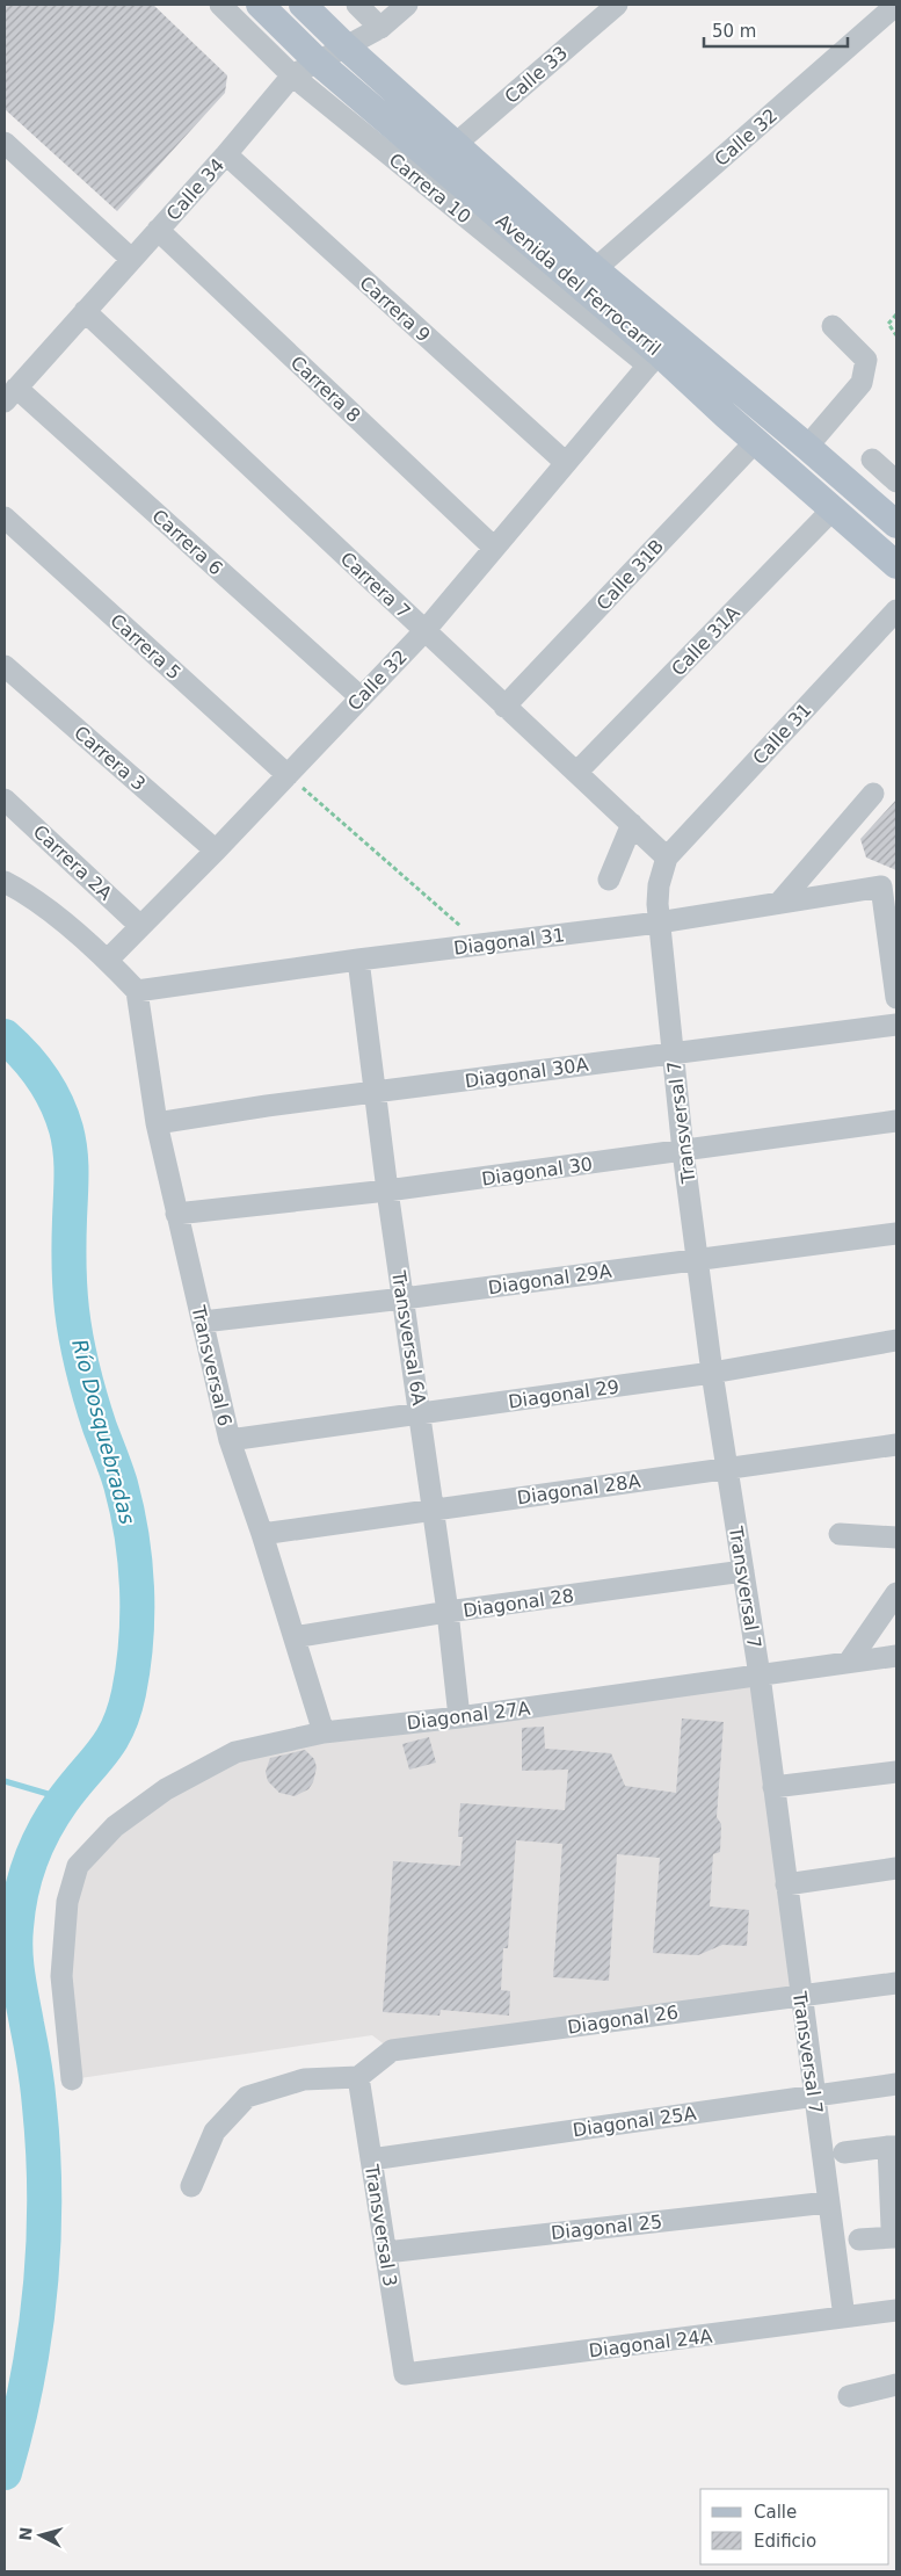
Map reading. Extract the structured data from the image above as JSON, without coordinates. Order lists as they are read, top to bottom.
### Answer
{
  "streets": {
    "main road": ["Avenida del Ferrocarril"],
    "street": [
      "Calle 33",
      "Calle 32",
      "Carrera 10",
      "Calle 34",
      "Carrera 9",
      "Carrera 8",
      "Carrera 6",
      "Calle 31B",
      "Carrera 7",
      "Calle 31A",
      "Carrera 5",
      "Calle 31",
      "Carrera 3",
      "Carrera 2A",
      "Diagonal 31",
      "Diagonal 30A",
      "Transversal 7",
      "Diagonal 30",
      "Diagonal 29A",
      "Transversal 6A",
      "Transversal 6",
      "Diagonal 29",
      "Diagonal 28A",
      "Diagonal 28",
      "Diagonal 27A",
      "Diagonal 26",
      "Diagonal 25A",
      "Transversal 3",
      "Diagonal 25",
      "Diagonal 24A"
    ]
  },
  "crossings": [
    ["Calle 33", "Avenida del Ferrocarril"],
    ["Calle 32", "Carrera 10"],
    ["Calle 32", "Avenida del Ferrocarril"],
    ["Calle 32", "Carrera 9"],
    ["Calle 32", "Carrera 8"],
    ["Calle 32", "Carrera 6"],
    ["Calle 32", "Carrera 7"],
    ["Calle 32", "Carrera 5"],
    ["Calle 32", "Carrera 3"],
    ["Calle 32", "Carrera 2A"],
    ["Carrera 10", "Calle 34"],
    ["Carrera 10", "Avenida del Ferrocarril"],
    ["Calle 34", "Avenida del Ferrocarril"],
    ["Calle 34", "Carrera 9"],
    ["Calle 34", "Carrera 8"],
    ["Calle 34", "Carrera 6"],
    ["Calle 34", "Carrera 7"],
    ["Avenida del Ferrocarril", "Calle 31B"],
    ["Avenida del Ferrocarril", "Calle 31A"],
    ["Calle 31B", "Carrera 7"],
    ["Carrera 7", "Calle 31A"],
    ["Carrera 7", "Calle 31"],
    ["Carrera 7", "Transversal 7"],
    ["Calle 31", "Transversal 7"],
    ["Diagonal 31", "Transversal 7"],
    ["Diagonal 31", "Transversal 6A"],
    ["Diagonal 31", "Transversal 6"],
    ["Diagonal 30A", "Transversal 7"],
    ["Diagonal 30A", "Transversal 6A"],
    ["Diagonal 30A", "Transversal 6"],
    ["Transversal 7", "Diagonal 30"],
    ["Transversal 7", "Diagonal 29A"],
    ["Transversal 7", "Diagonal 29"],
    ["Transversal 7", "Diagonal 28A"],
    ["Transversal 7", "Diagonal 28"],
    ["Transversal 7", "Diagonal 27A"],
    ["Transversal 7", "Diagonal 26"],
    ["Transversal 7", "Diagonal 25A"],
    ["Transversal 7", "Diagonal 25"],
    ["Transversal 7", "Diagonal 24A"],
    ["Diagonal 30", "Transversal 6A"],
    ["Diagonal 30", "Transversal 6"],
    ["Diagonal 29A", "Transversal 6A"],
    ["Diagonal 29A", "Transversal 6"],
    ["Transversal 6A", "Diagonal 29"],
    ["Transversal 6A", "Diagonal 28A"],
    ["Transversal 6A", "Diagonal 28"],
    ["Transversal 6A", "Diagonal 27A"],
    ["Transversal 6", "Diagonal 29"],
    ["Transversal 6", "Diagonal 28A"],
    ["Transversal 6", "Diagonal 28"],
    ["Transversal 6", "Diagonal 27A"],
    ["Diagonal 26", "Transversal 3"],
    ["Diagonal 25A", "Transversal 3"],
    ["Transversal 3", "Diagonal 25"],
    ["Transversal 3", "Diagonal 24A"]
  ],
  "water": ["Río Dosquebradas"],
  "legend": ["Calle", "Edificio"],
  "scale_bar": "50 m",
  "north": "left"
}
